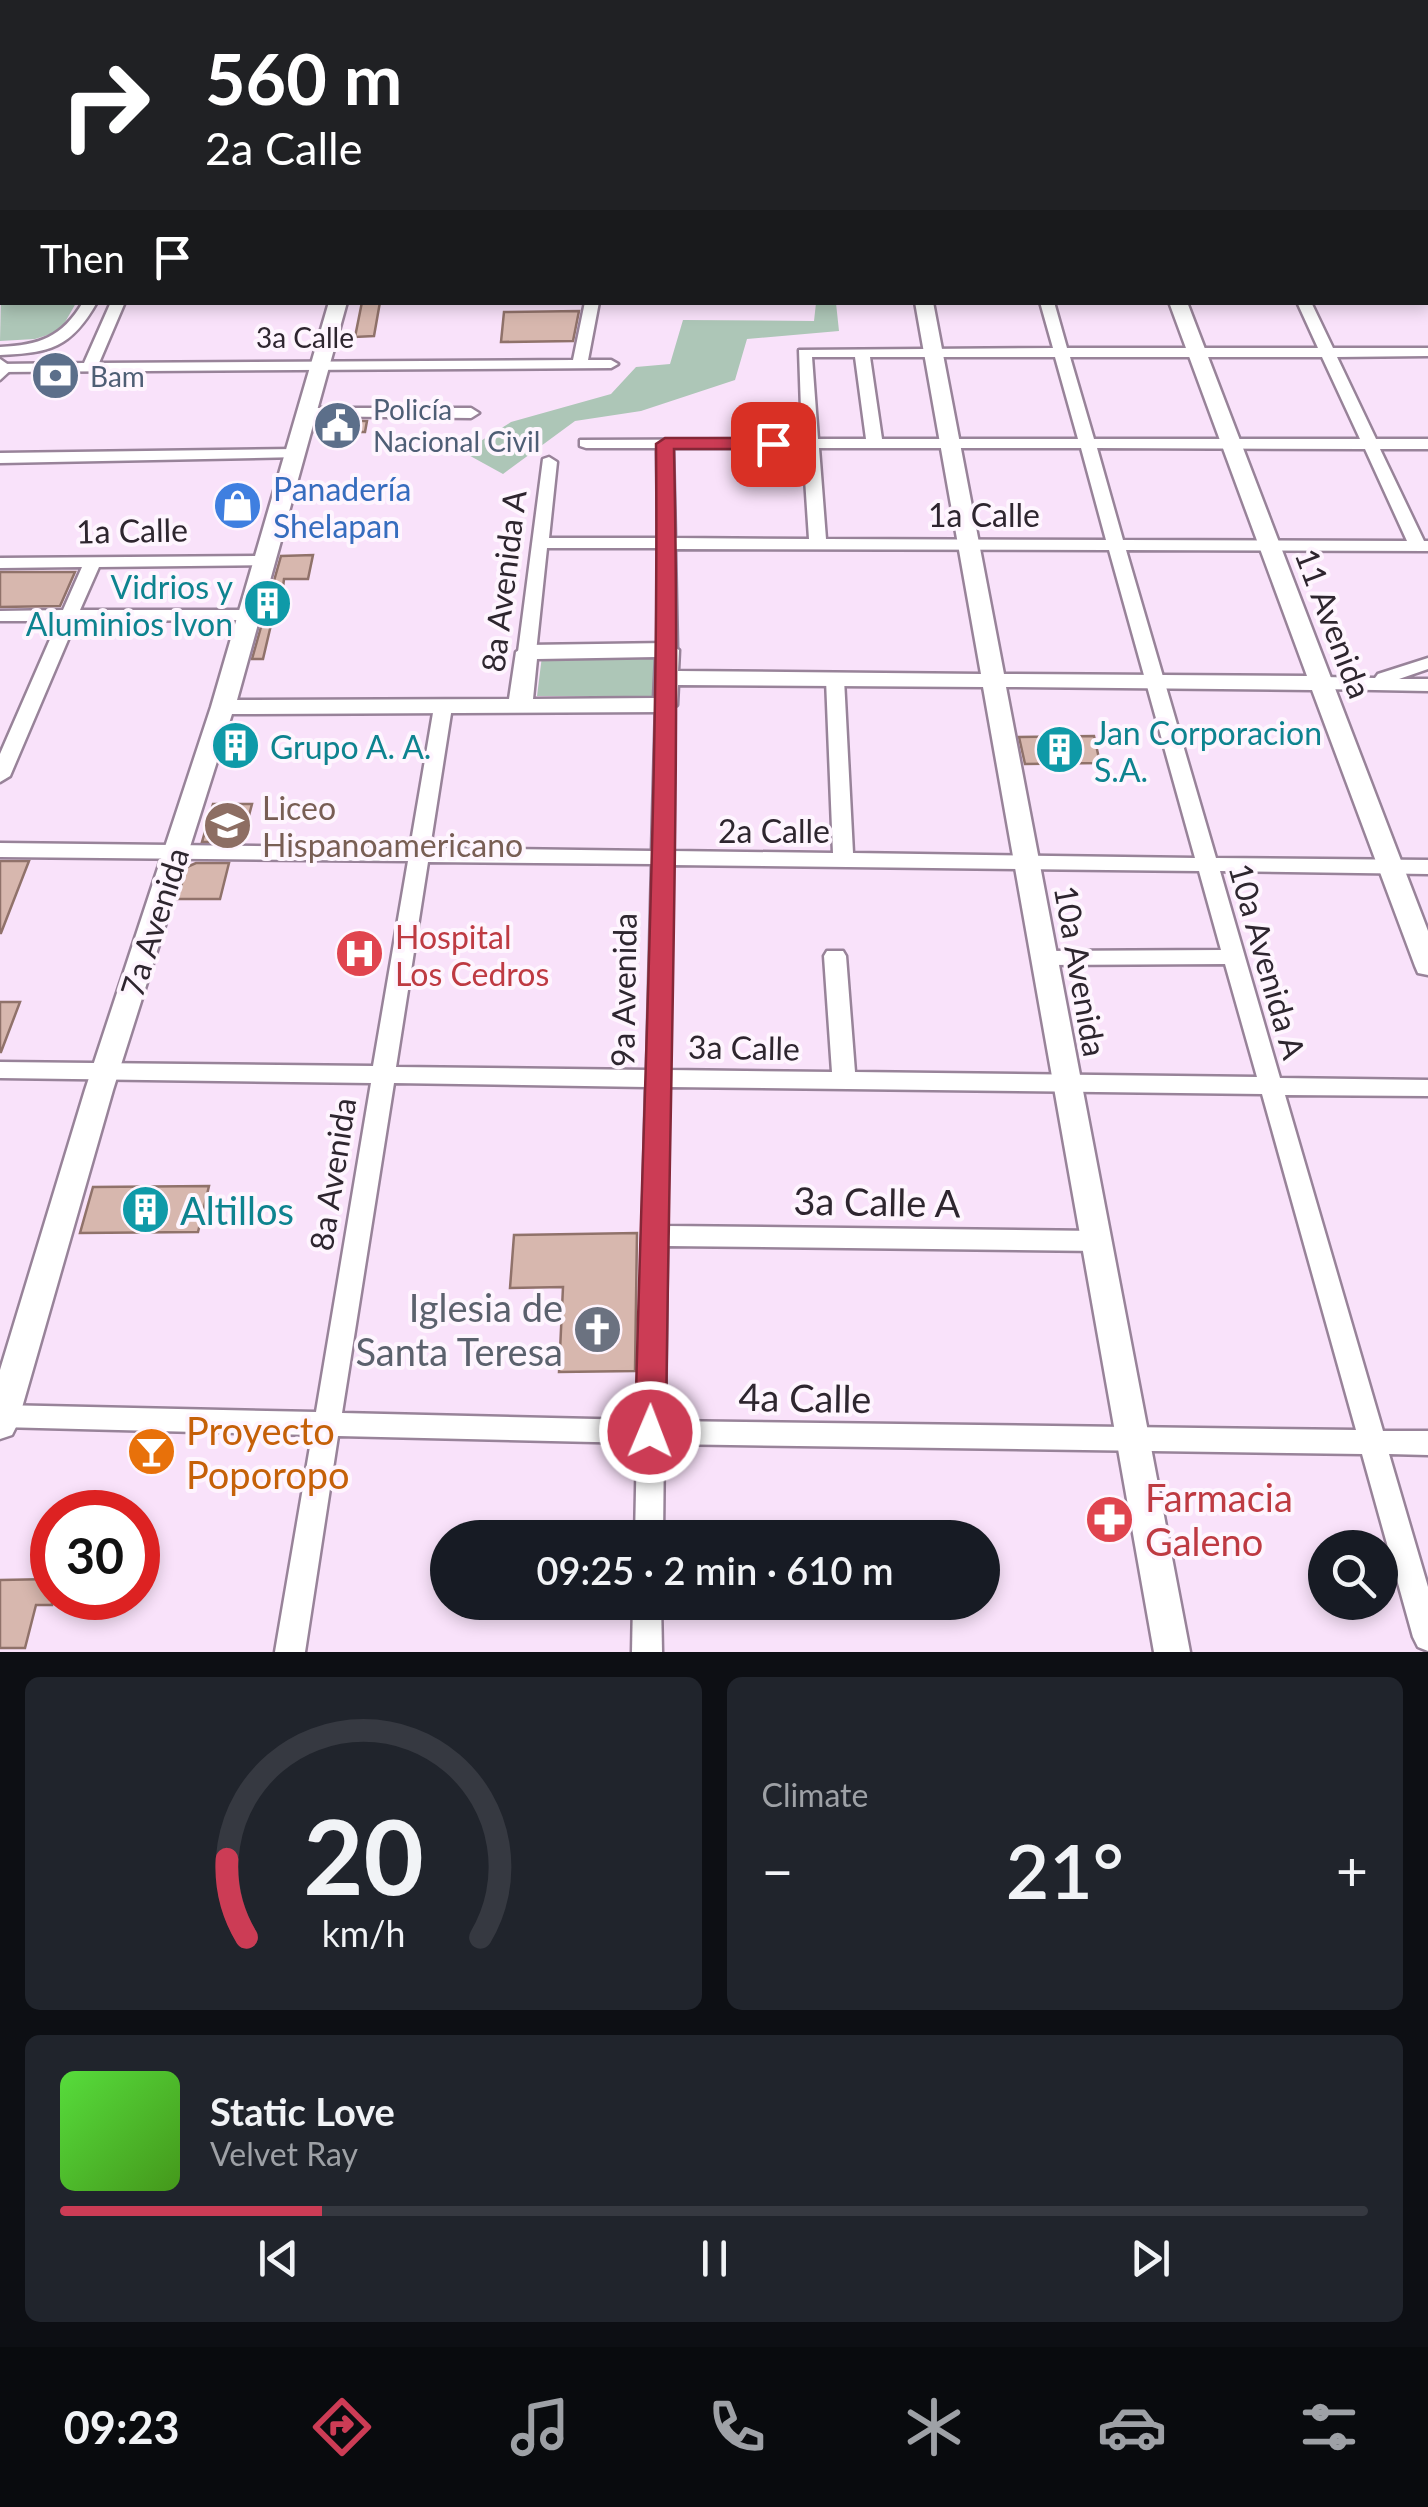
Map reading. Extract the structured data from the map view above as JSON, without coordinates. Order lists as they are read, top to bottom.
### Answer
{
  "streets": {
    "main road": [
      "8a Avenida A",
      "11 Avenida",
      "7a Avenida",
      "10a Avenida",
      "9a Avenida"
    ],
    "street": [
      "3a Calle",
      "1a Calle",
      "2a Calle",
      "10a Avenida A",
      "8a Avenida",
      "3a Calle A",
      "4a Calle"
    ]
  },
  "crossings": [
    ["3a Calle", "7a Avenida"],
    ["3a Calle", "10a Avenida A"],
    ["3a Calle", "10a Avenida"],
    ["3a Calle", "9a Avenida"],
    ["3a Calle", "8a Avenida"],
    ["1a Calle", "8a Avenida A"],
    ["1a Calle", "11 Avenida"],
    ["1a Calle", "7a Avenida"],
    ["1a Calle", "10a Avenida A"],
    ["1a Calle", "10a Avenida"],
    ["1a Calle", "9a Avenida"],
    ["11 Avenida", "2a Calle"],
    ["2a Calle", "7a Avenida"],
    ["2a Calle", "10a Avenida A"],
    ["2a Calle", "10a Avenida"],
    ["2a Calle", "9a Avenida"],
    ["2a Calle", "8a Avenida"],
    ["7a Avenida", "4a Calle"],
    ["10a Avenida A", "4a Calle"],
    ["10a Avenida", "3a Calle A"],
    ["10a Avenida", "4a Calle"],
    ["9a Avenida", "3a Calle A"],
    ["9a Avenida", "4a Calle"],
    ["8a Avenida", "4a Calle"]
  ],
  "places": {
    "bank": ["Bam"],
    "public building": ["Policía Nacional Civil"],
    "shop": ["Panadería Shelapan"],
    "building": [
      "Vidrios y Aluminios Ivon",
      "Grupo A. A.",
      "Jan Corporacion S.A.",
      "Altillos"
    ],
    "school or university": ["Liceo Hispanoamericano"],
    "hospital": ["Hospital Los Cedros"],
    "church": ["Iglesia de Santa Teresa"],
    "bar": ["Proyecto Poporopo"],
    "pharmacy": ["Farmacia Galeno"]
  },
  "page": {
    "turn": ["560 m", "2a Calle"],
    "then": "Then",
    "limit": "30",
    "trip": "09:25 · 2 min · 610 m",
    "tile": "Climate",
    "heat": ["−", "21°", "+"],
    "song": ["Static Love", "Velvet Ray"],
    "tabs": "09:23",
    "gauge": ["20", "km/h"]
  }
}
